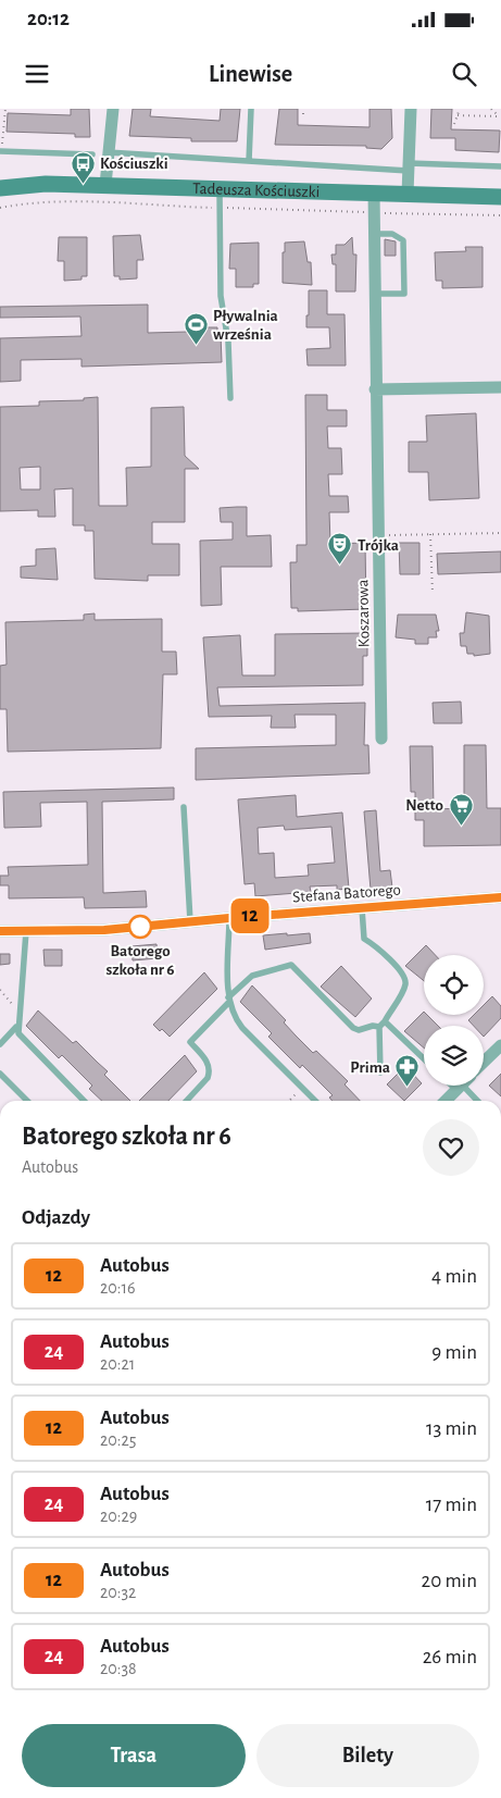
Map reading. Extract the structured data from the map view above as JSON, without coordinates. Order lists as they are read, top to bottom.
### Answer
{
  "streets": {
    "street": ["Tadeusza Kościuszki", "Koszarowa", "Stefana Batorego"]
  },
  "crossings": [
    ["Tadeusza Kościuszki", "Koszarowa"]
  ],
  "places": {
    "bus stop": ["Kościuszki"],
    "sports": ["Pływalnia września"],
    "theatre": ["Trójka"],
    "supermarket": ["Netto"],
    "other": ["Batorego szkoła nr 6"],
    "pharmacy": ["Prima"]
  },
  "lines": ["bus line 12"],
  "page": {
    "status": "20:12",
    "header": "Linewise",
    "on_map": "12",
    "heading": [
      ["Batorego szkoła nr 6", "Autobus"],
      "Odjazdy"
    ],
    "list": [
      {
        "mark": "12",
        "name": "Autobus",
        "note": "20:16",
        "value": "4 min"
      },
      {
        "mark": "24",
        "name": "Autobus",
        "note": "20:21",
        "value": "9 min"
      },
      {
        "mark": "12",
        "name": "Autobus",
        "note": "20:25",
        "value": "13 min"
      },
      {
        "mark": "24",
        "name": "Autobus",
        "note": "20:29",
        "value": "17 min"
      },
      {
        "mark": "12",
        "name": "Autobus",
        "note": "20:32",
        "value": "20 min"
      },
      {
        "mark": "24",
        "name": "Autobus",
        "note": "20:38",
        "value": "26 min"
      }
    ],
    "buttons": ["Trasa", "Bilety"]
  }
}
